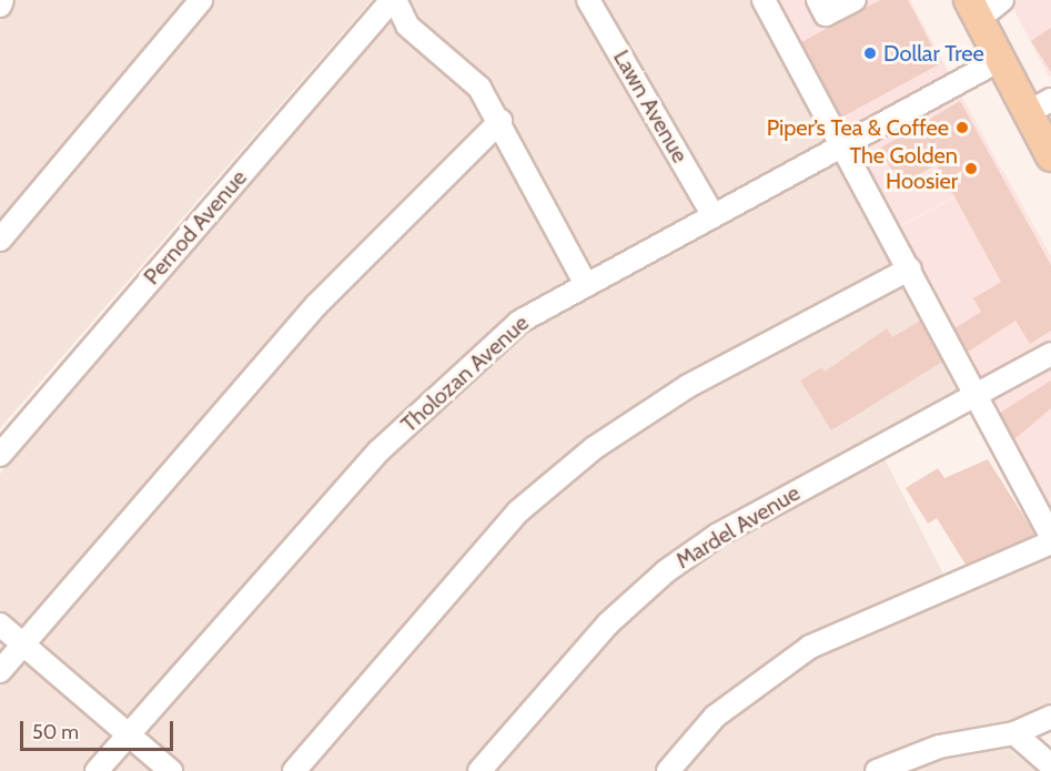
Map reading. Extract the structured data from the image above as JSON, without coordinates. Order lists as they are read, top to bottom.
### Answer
{
  "streets": {
    "street": [
      "Lawn Avenue",
      "Pernod Avenue",
      "Tholozan Avenue",
      "Mardel Avenue"
    ]
  },
  "crossings": [
    ["Lawn Avenue", "Tholozan Avenue"]
  ],
  "places": ["Dollar Tree", "Piper’s Tea & Coffee", "The Golden Hoosier"],
  "scale_bar": "50 m"
}
